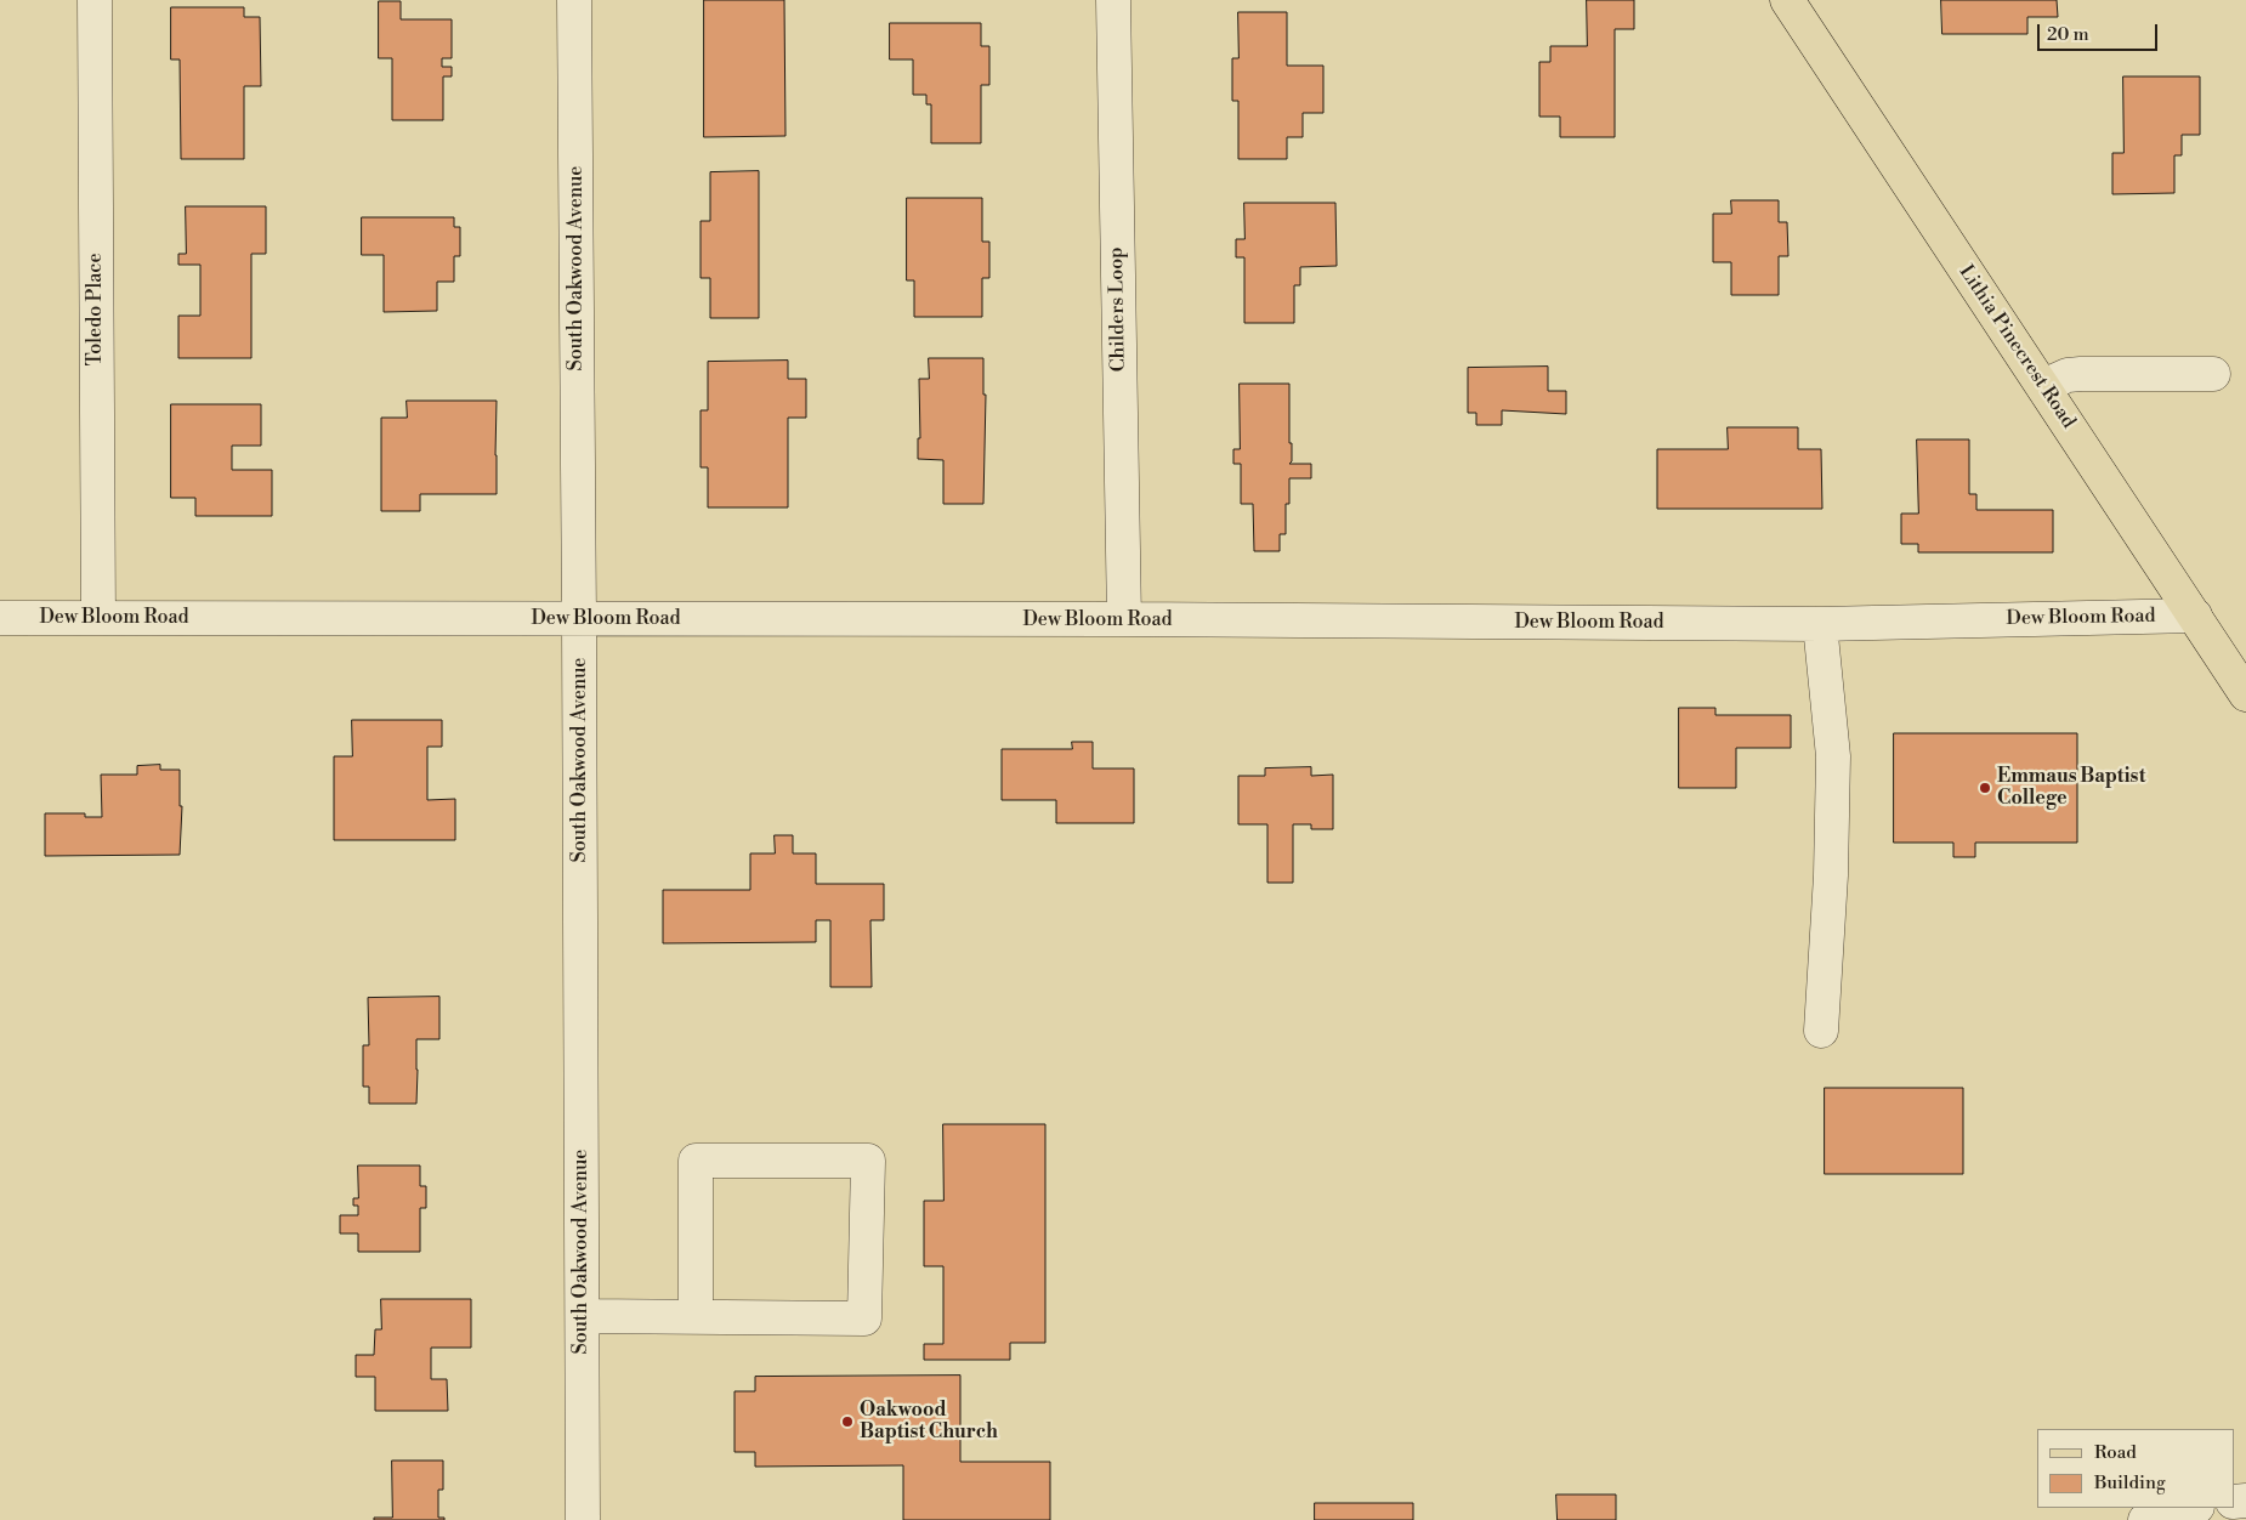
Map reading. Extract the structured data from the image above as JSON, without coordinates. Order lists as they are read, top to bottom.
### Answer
{
  "streets": {
    "main road": ["Lithia Pinecrest Road"],
    "street": [
      "South Oakwood Avenue",
      "Toledo Place",
      "Childers Loop",
      "Dew Bloom Road"
    ]
  },
  "crossings": [
    ["South Oakwood Avenue", "Dew Bloom Road"],
    ["Toledo Place", "Dew Bloom Road"],
    ["Childers Loop", "Dew Bloom Road"],
    ["Lithia Pinecrest Road", "Dew Bloom Road"]
  ],
  "places": ["Emmaus Baptist College", "Oakwood Baptist Church"],
  "legend": ["Road", "Building"],
  "scale_bar": "20 m"
}
